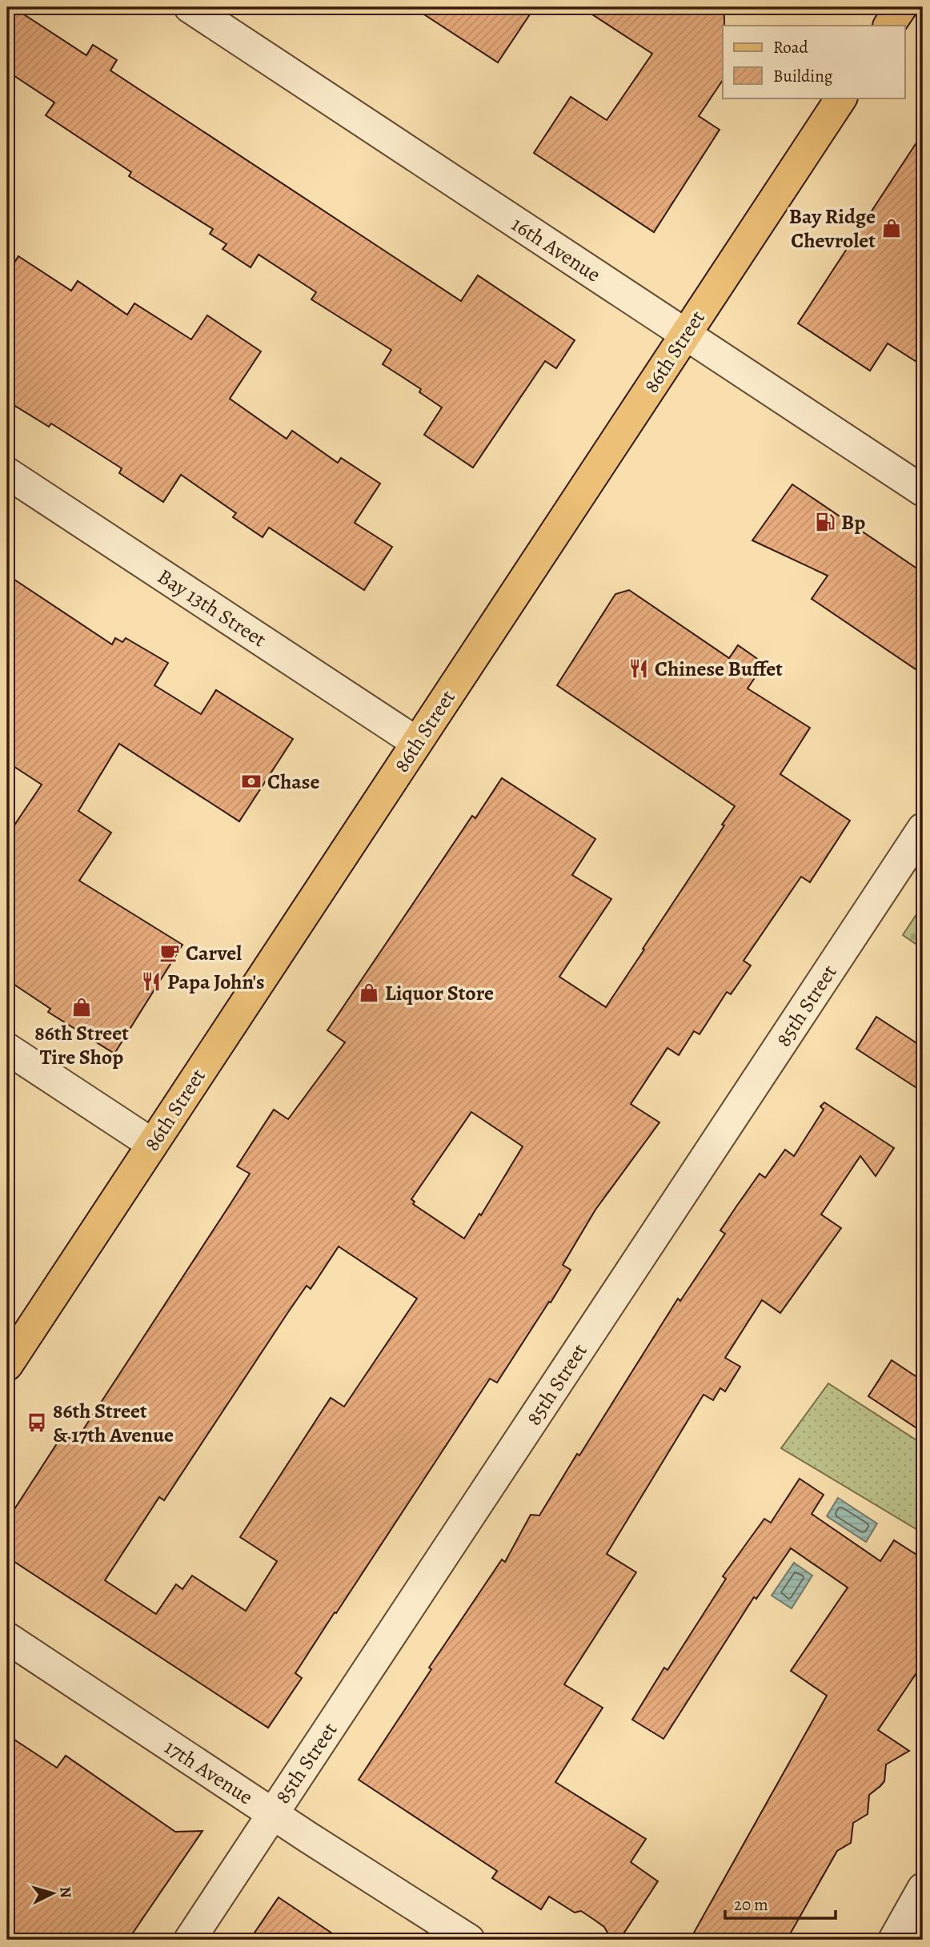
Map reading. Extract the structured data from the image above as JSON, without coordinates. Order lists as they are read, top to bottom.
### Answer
{
  "streets": {
    "main road": ["86th Street"],
    "street": [
      "16th Avenue",
      "Bay 13th Street",
      "85th Street",
      "17th Avenue"
    ]
  },
  "crossings": [
    ["16th Avenue", "86th Street"],
    ["86th Street", "Bay 13th Street"],
    ["85th Street", "17th Avenue"]
  ],
  "places": {
    "shop": ["Bay Ridge Chevrolet", "Liquor Store", "86th Street Tire Shop"],
    "fuel station": ["Bp"],
    "restaurant": ["Chinese Buffet", "Papa John's"],
    "bank": ["Chase"],
    "cafe": ["Carvel"],
    "bus stop": ["86th Street & 17th Avenue"]
  },
  "legend": ["Road", "Building"],
  "scale_bar": "20 m",
  "north": "right"
}
